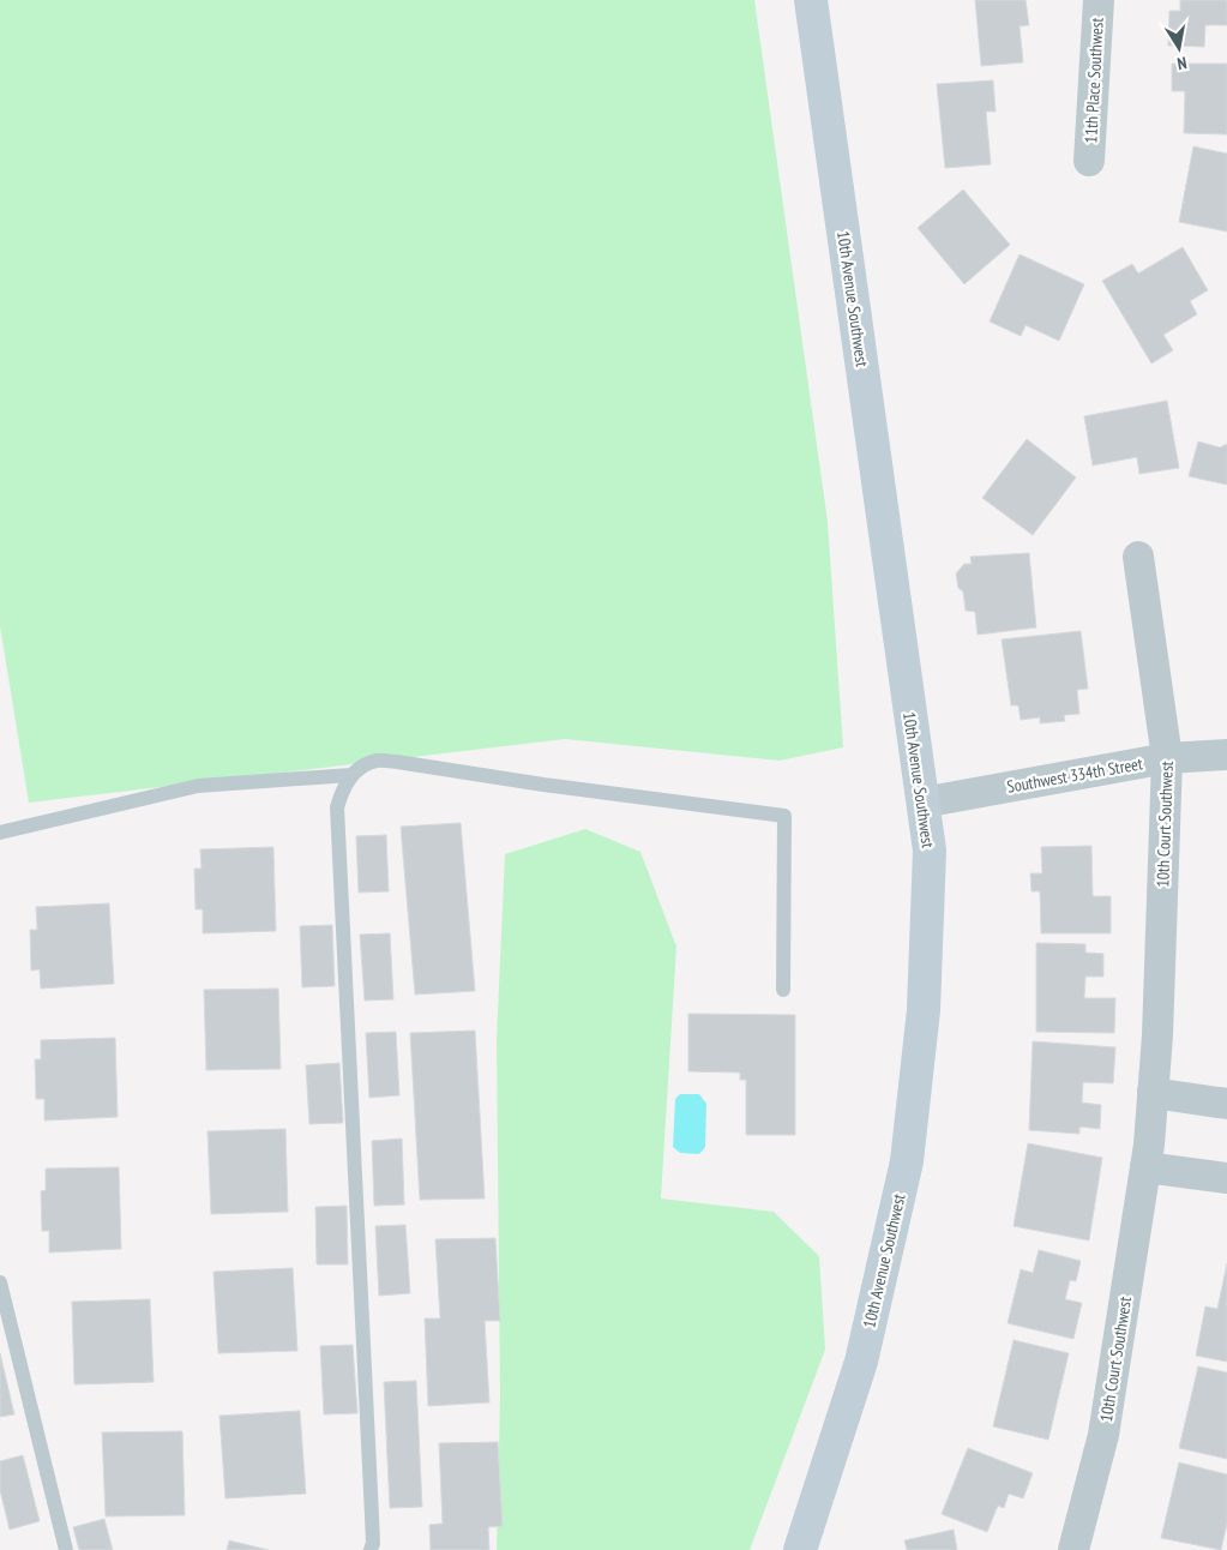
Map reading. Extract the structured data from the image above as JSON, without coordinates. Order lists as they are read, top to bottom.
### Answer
{
  "streets": {
    "street": [
      "11th Place Southwest",
      "10th Avenue Southwest",
      "Southwest 334th Street",
      "10th Court Southwest"
    ]
  },
  "crossings": [
    ["10th Avenue Southwest", "Southwest 334th Street"],
    ["Southwest 334th Street", "10th Court Southwest"]
  ],
  "north": "bottom"
}
